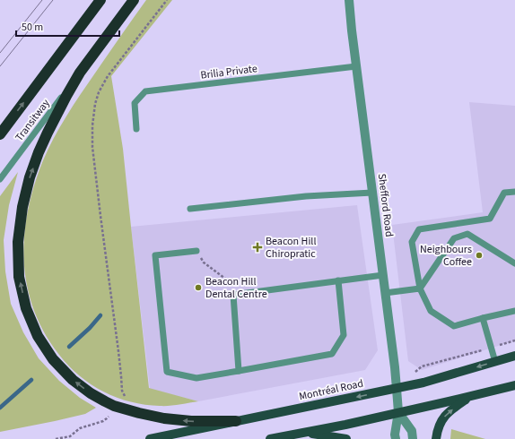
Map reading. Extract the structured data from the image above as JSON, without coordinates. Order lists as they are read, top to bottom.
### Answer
{
  "streets": {
    "main road": ["Montréal Road"],
    "street": ["Shefford Road"],
    "lane": ["Brilia Private", "Transitway"]
  },
  "crossings": [
    ["Brilia Private", "Shefford Road"],
    ["Shefford Road", "Montréal Road"]
  ],
  "places": {
    "health": ["Beacon Hill Chiropratic"],
    "other": ["Neighbours Coffee", "Beacon Hill Dental Centre"]
  },
  "scale_bar": "50 m"
}
